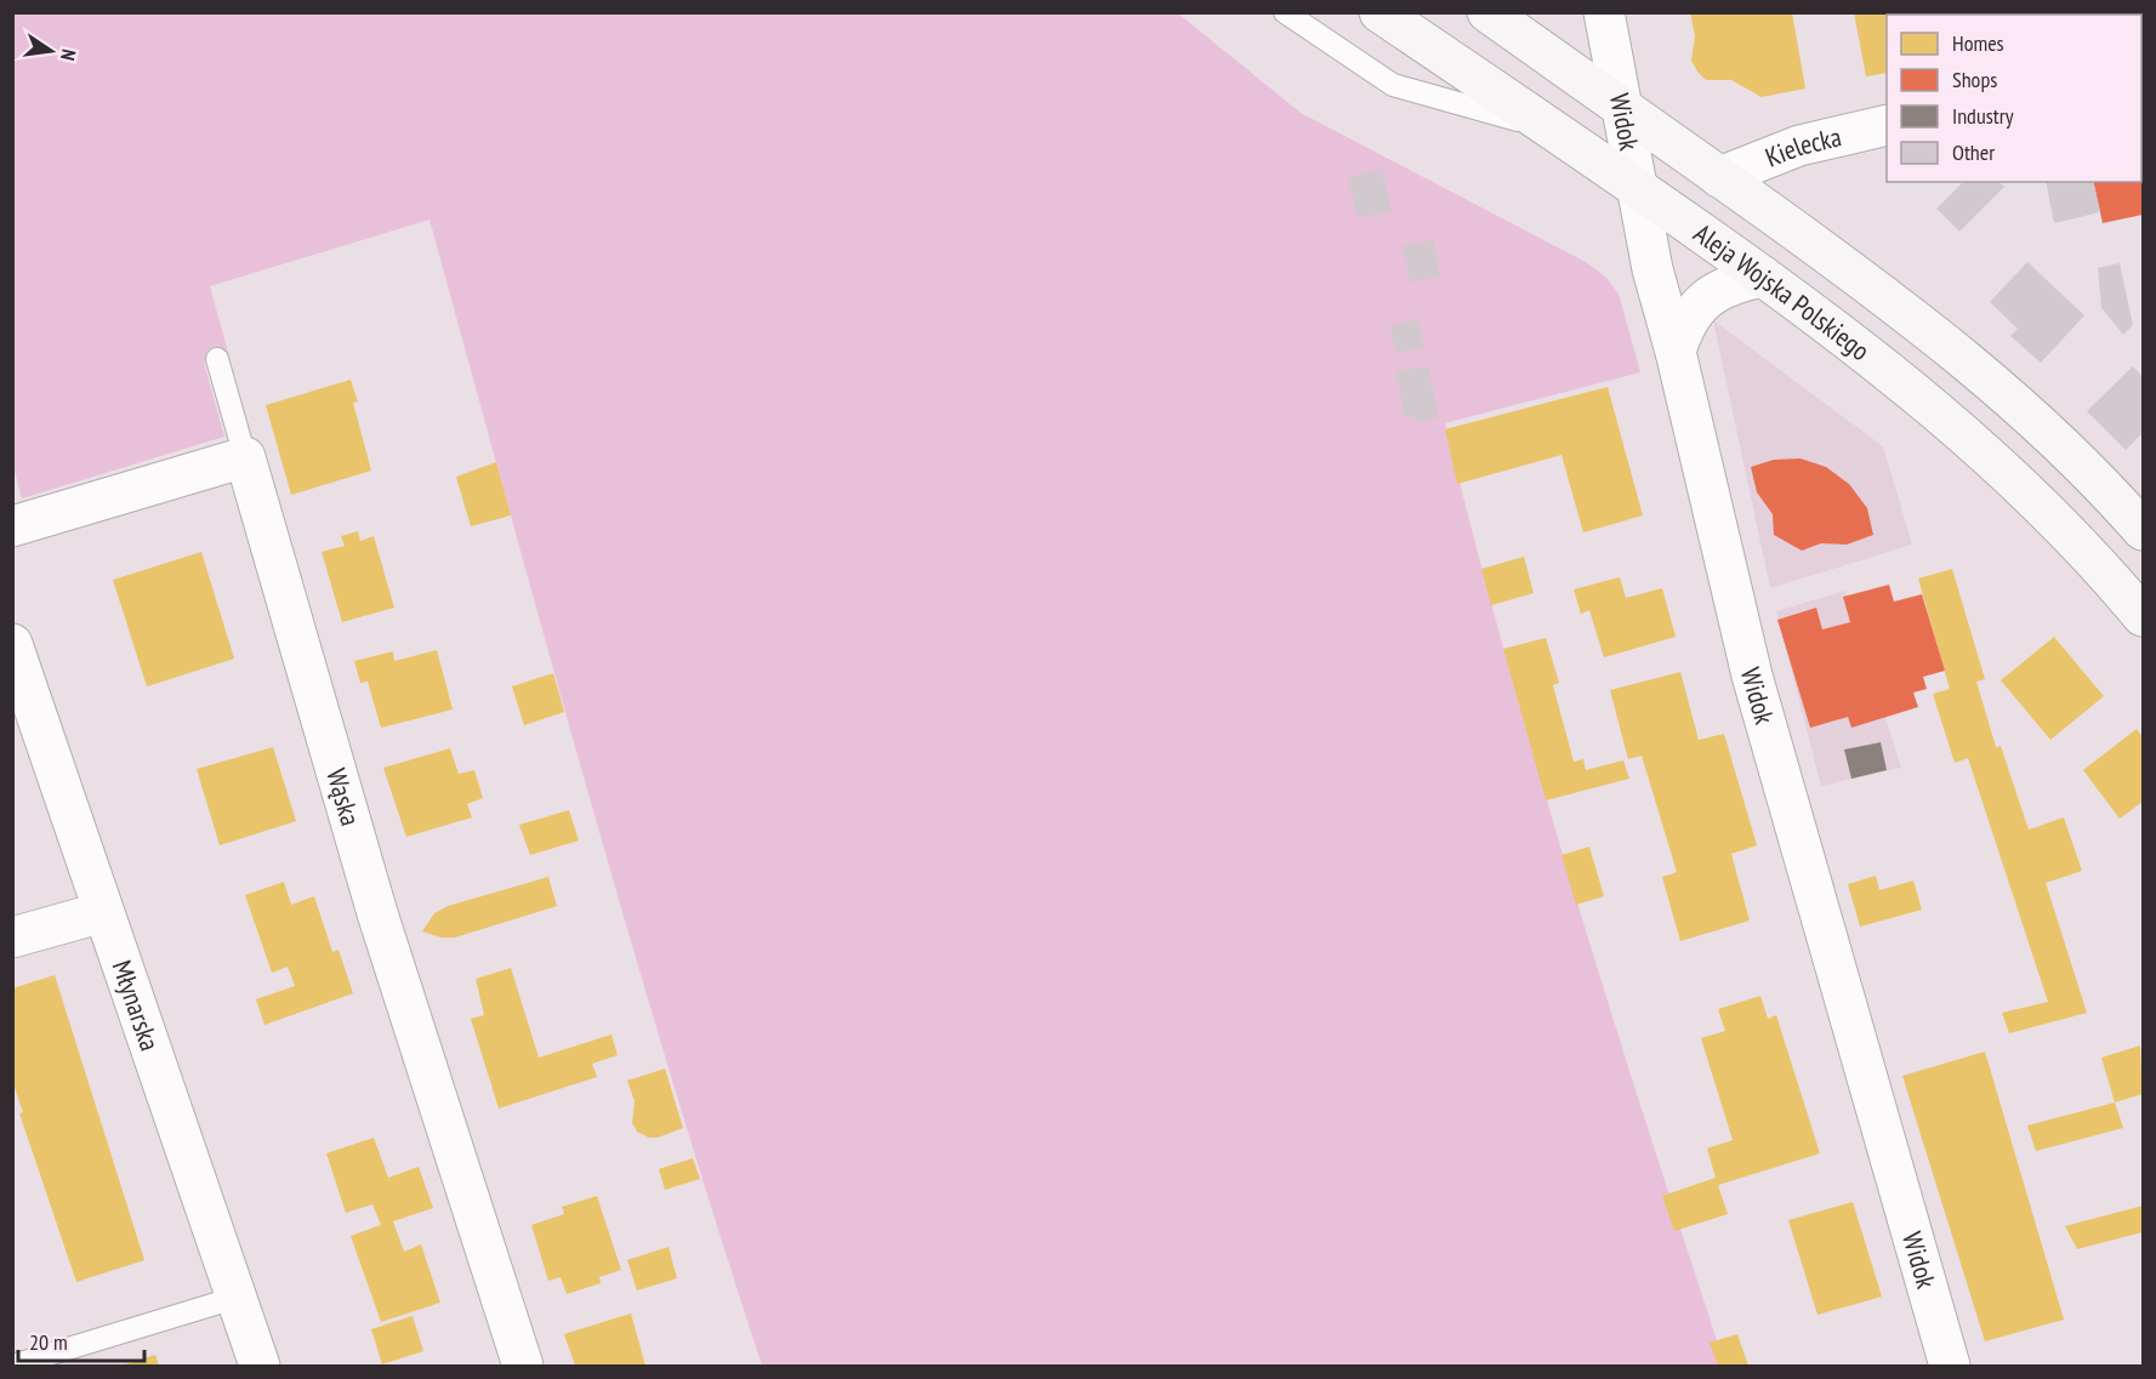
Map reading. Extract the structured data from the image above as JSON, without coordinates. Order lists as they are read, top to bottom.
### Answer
{
  "streets": {
    "main road": ["Aleja Wojska Polskiego"],
    "street": [
      "Widok",
      "Kielecka",
      "Wąska",
      "Młynarska"
    ]
  },
  "crossings": [
    ["Widok", "Aleja Wojska Polskiego"],
    ["Kielecka", "Aleja Wojska Polskiego"]
  ],
  "legend": [
    "Homes",
    "Shops",
    "Industry",
    "Other"
  ],
  "scale_bar": "20 m",
  "north": "right"
}
